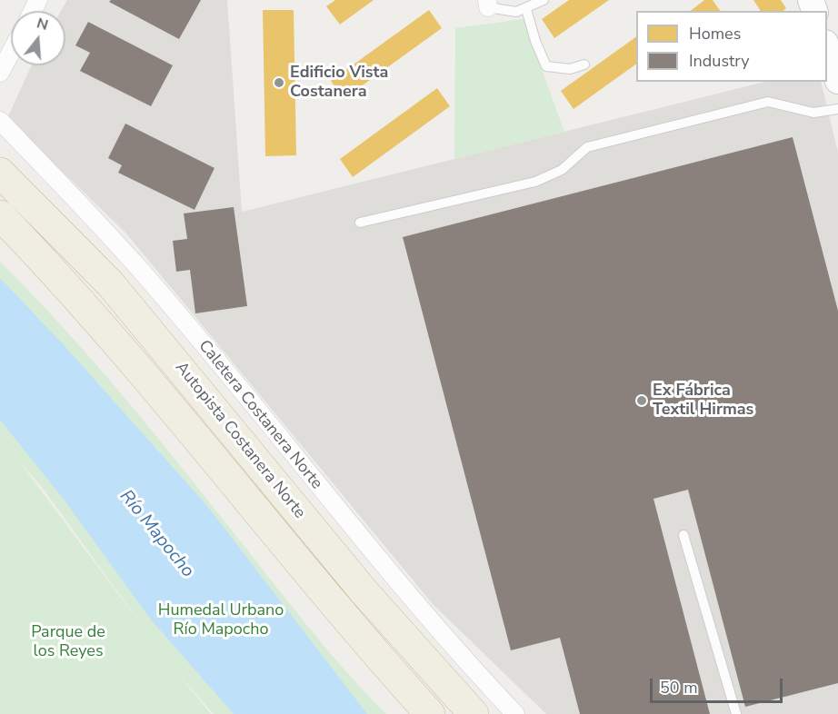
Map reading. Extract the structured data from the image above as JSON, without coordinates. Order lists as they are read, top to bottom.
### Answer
{
  "streets": {
    "highway": ["Autopista Costanera Norte"],
    "street": ["Caletera Costanera Norte"]
  },
  "water": ["Río Mapocho"],
  "parks": ["Humedal Urbano Río Mapocho", "Parque de los Reyes"],
  "places": ["Edificio Vista Costanera", "Ex Fábrica Textil Hirmas"],
  "legend": ["Homes", "Industry"],
  "scale_bar": "50 m",
  "north": "top"
}
